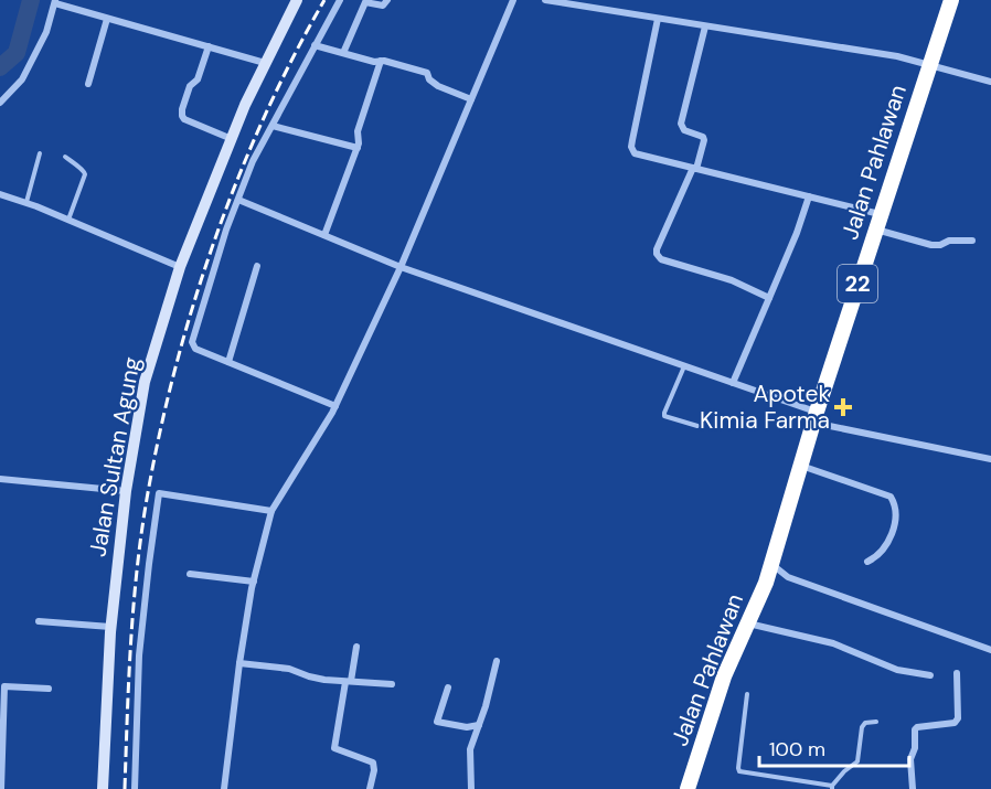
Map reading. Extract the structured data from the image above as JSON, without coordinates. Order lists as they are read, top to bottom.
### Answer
{
  "streets": {
    "highway": ["Jalan Pahlawan", "22"],
    "street": ["Jalan Sultan Agung"]
  },
  "places": {
    "health": ["Apotek Kimia Farma"]
  },
  "scale_bar": "100 m"
}
